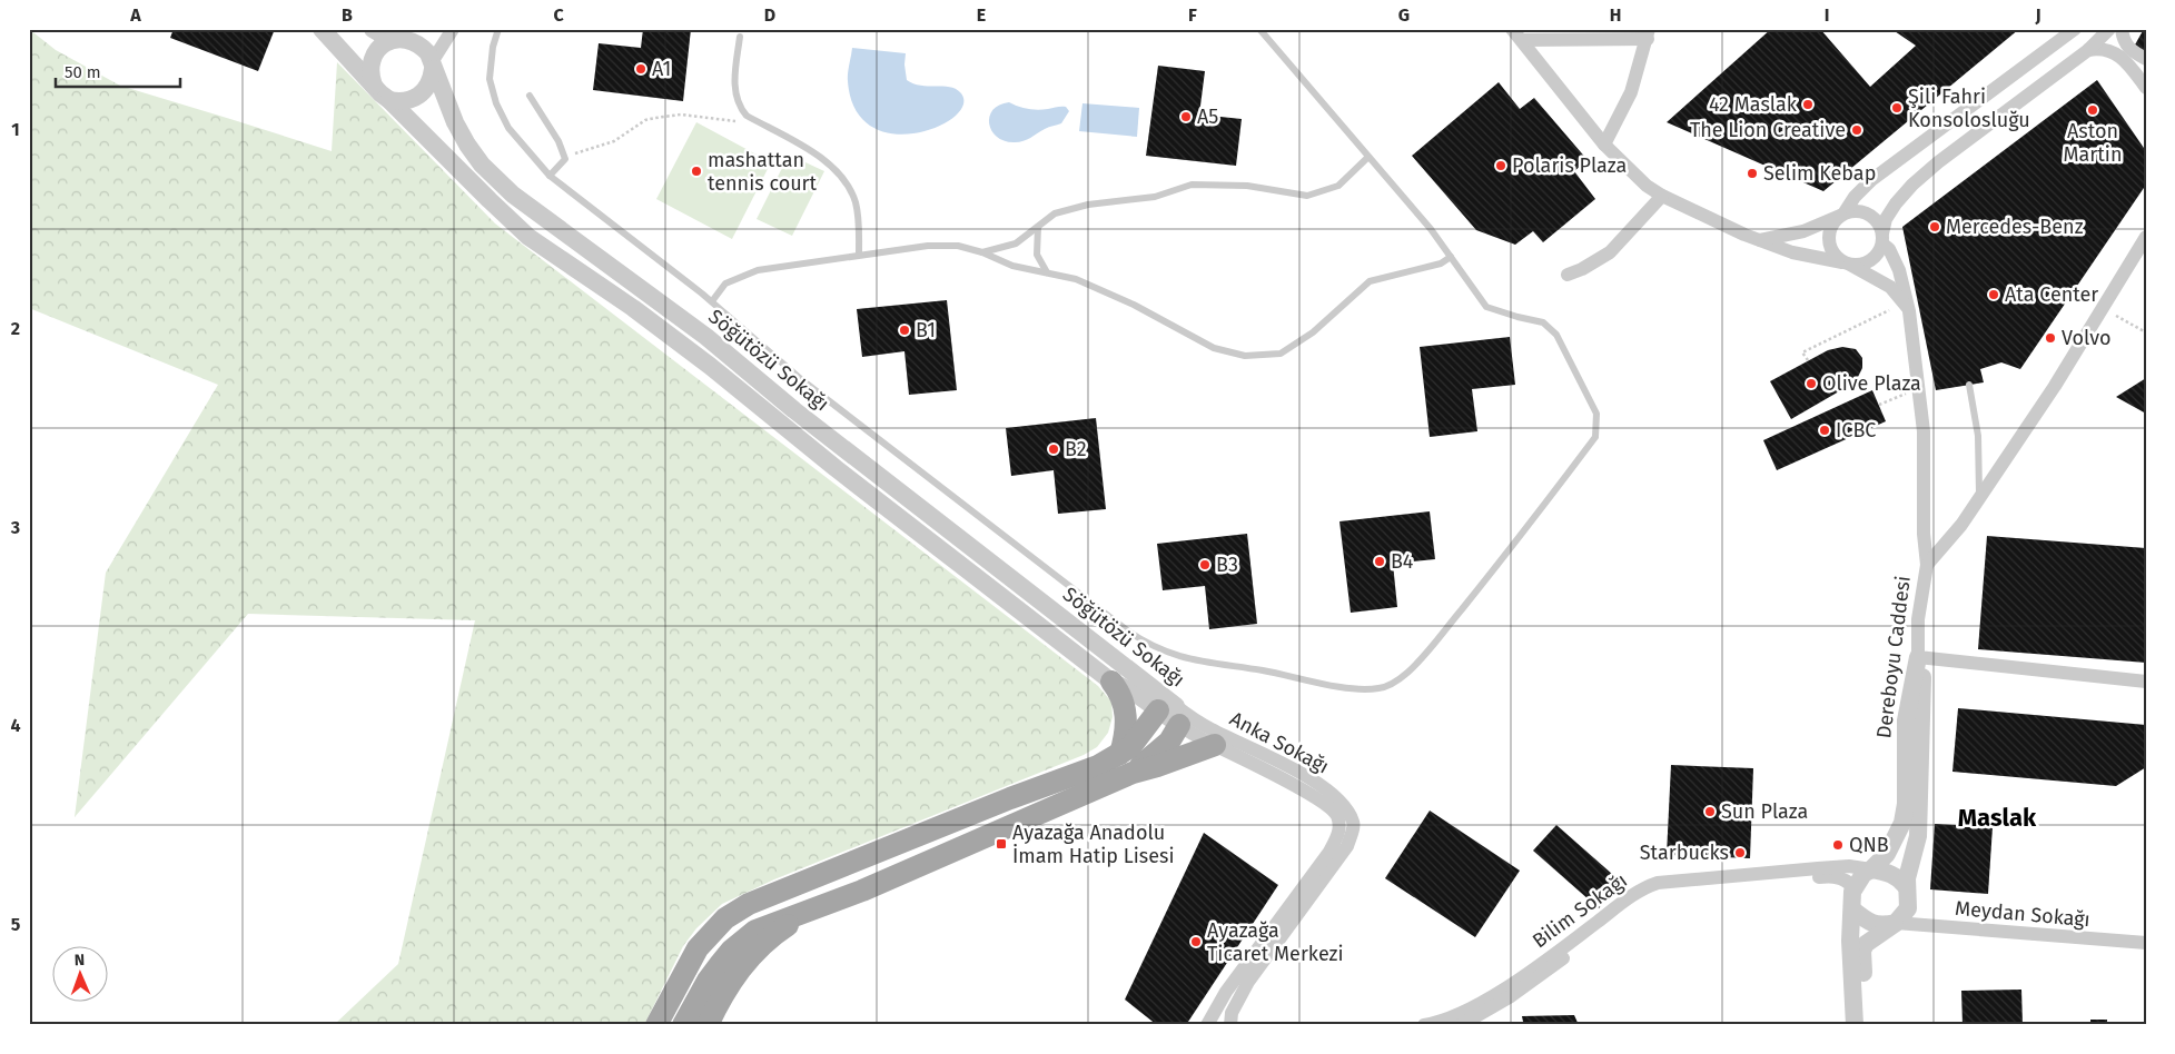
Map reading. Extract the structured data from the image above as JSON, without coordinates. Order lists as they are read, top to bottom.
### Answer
{
  "streets": {
    "street": [
      "Söğütözü Sokağı",
      "Dereboyu Caddesi",
      "Anka Sokağı",
      "Bilim Sokağı",
      "Meydan Sokağı"
    ]
  },
  "crossings": [
    ["Söğütözü Sokağı", "Anka Sokağı"],
    ["Dereboyu Caddesi", "Bilim Sokağı"],
    ["Dereboyu Caddesi", "Meydan Sokağı"],
    ["Bilim Sokağı", "Meydan Sokağı"]
  ],
  "districts": ["Maslak"],
  "places": {
    "other": [
      "A1",
      "42 Maslak",
      "Şili Fahri Konsolosluğu",
      "Aston Martin",
      "A5",
      "The Lion Creative",
      "Polaris Plaza",
      "mashattan tennis court",
      "Selim Kebap",
      "Mercedes-Benz",
      "Ata Center",
      "B1",
      "Volvo",
      "Olive Plaza",
      "ICBC",
      "B2",
      "B4",
      "B3",
      "Sun Plaza",
      "QNB",
      "Starbucks",
      "Ayazağa Ticaret Merkezi"
    ],
    "transit": ["Ayazağa Anadolu İmam Hatip Lisesi"]
  },
  "scale_bar": "50 m",
  "north": "top",
  "grid": {
    "columns": [
      "A",
      "B",
      "C",
      "D",
      "E",
      "F",
      "G",
      "H",
      "I",
      "J"
    ],
    "rows": [
      "1",
      "2",
      "3",
      "4",
      "5"
    ]
  }
}
